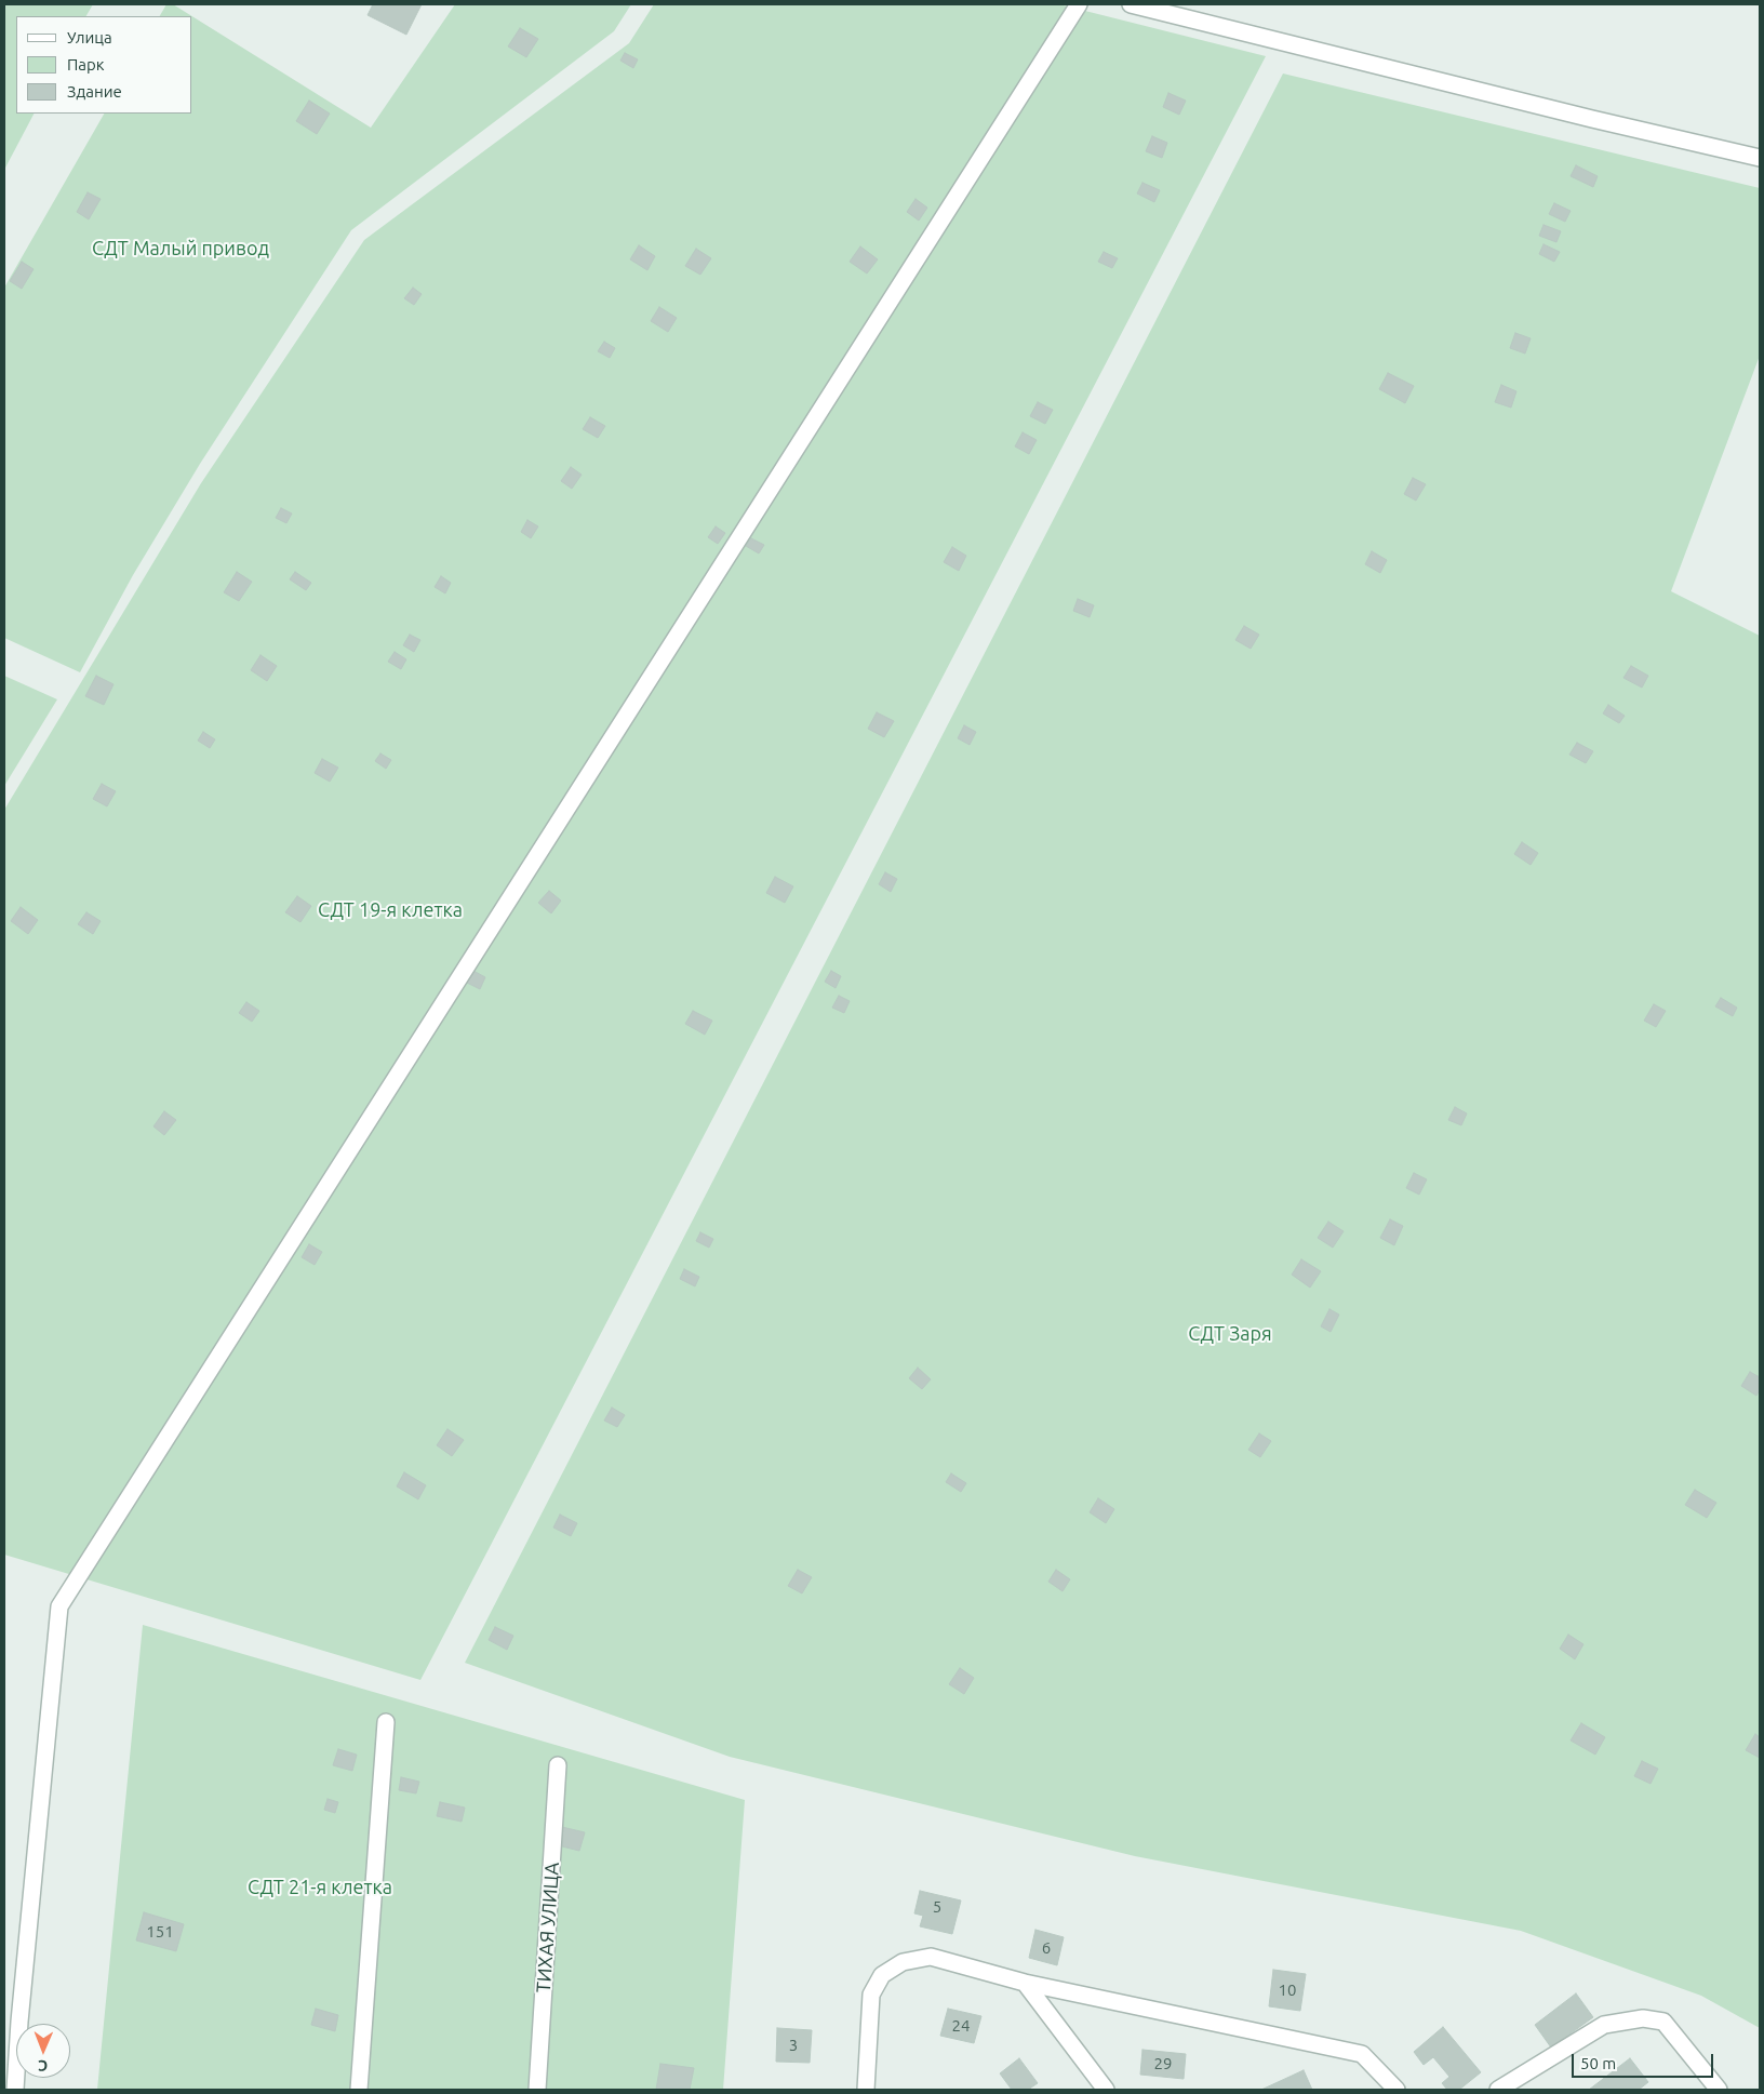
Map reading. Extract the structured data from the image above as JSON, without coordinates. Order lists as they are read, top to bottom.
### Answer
{
  "streets": {
    "street": ["ТИХАЯ УЛИЦА"]
  },
  "parks": [
    "СДТ Малый привод",
    "СДТ 19-я клетка",
    "СДТ Заря",
    "СДТ 21-я клетка"
  ],
  "house_numbers": [
    "5",
    "151",
    "6",
    "10",
    "24",
    "3",
    "29"
  ],
  "legend": ["Улица", "Парк", "Здание"],
  "scale_bar": "50 m",
  "north": "bottom"
}
